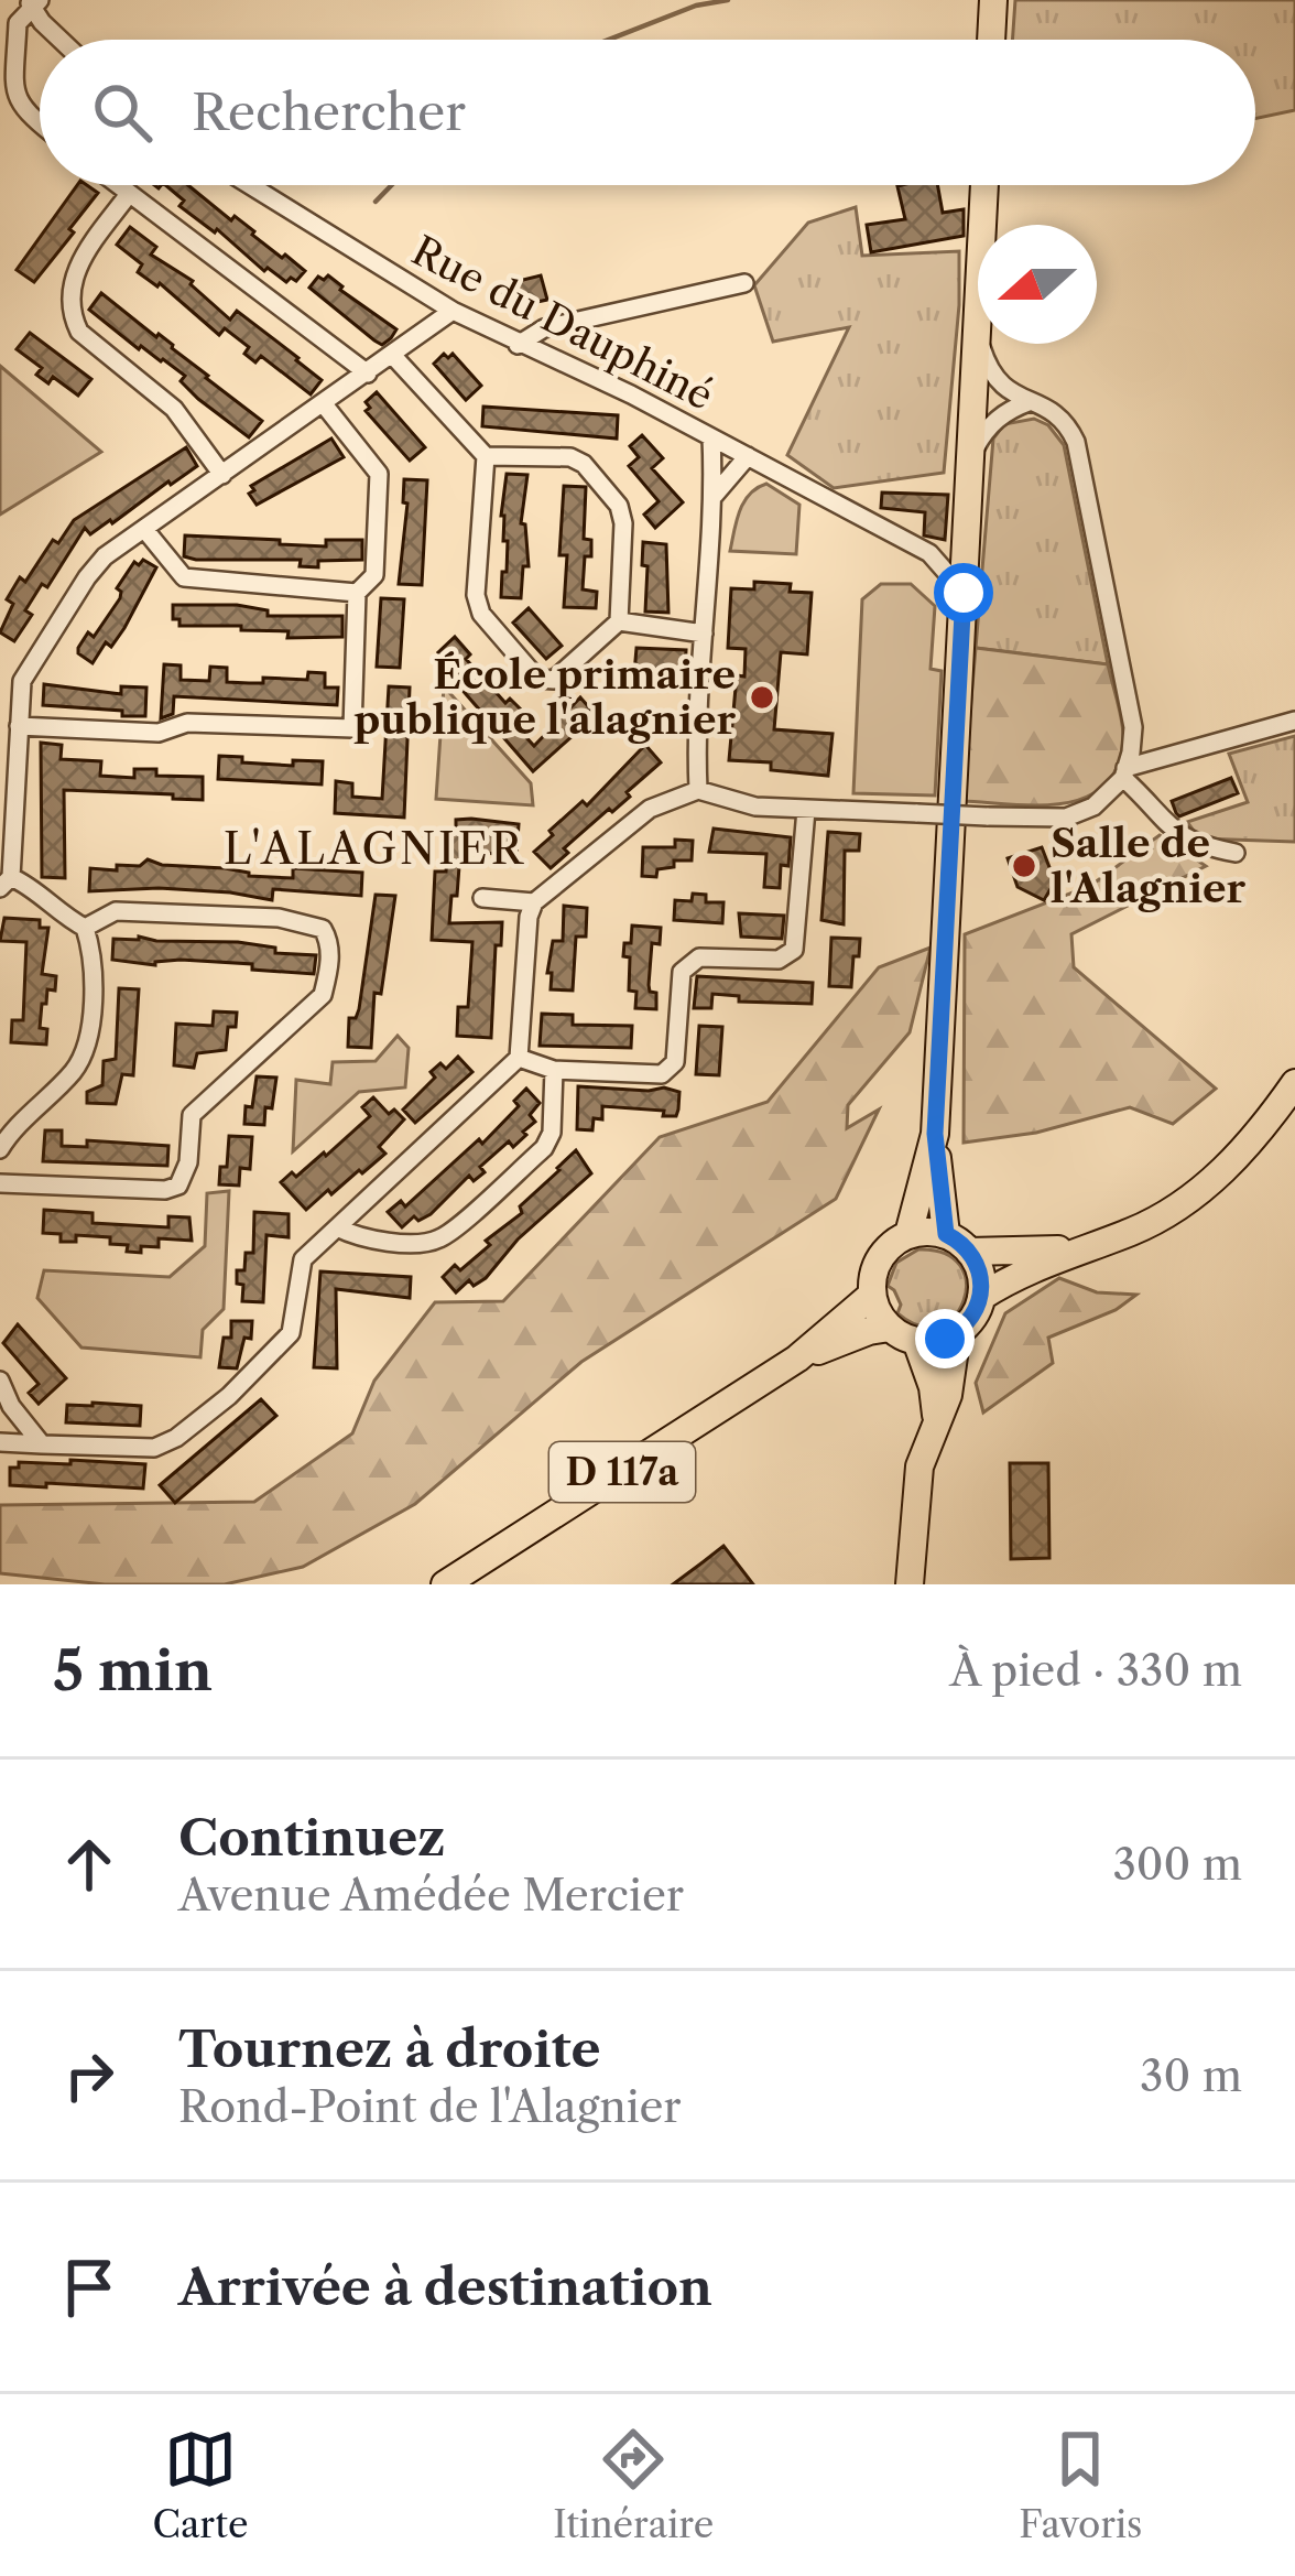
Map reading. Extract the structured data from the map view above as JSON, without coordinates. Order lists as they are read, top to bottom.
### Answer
{
  "streets": {
    "main road": ["D 117a"],
    "street": ["Rue du Dauphiné"]
  },
  "districts": ["L'ALAGNIER"],
  "places": ["École primaire publique l'alagnier", "Salle de l'Alagnier"],
  "north": "left",
  "page": {
    "search": "Rechercher",
    "heading": ["5 min", "À pied · 330 m"],
    "list": [
      ["Continuez", "Avenue Amédée Mercier", "300 m"],
      ["Tournez à droite", "Rond-Point de l'Alagnier", "30 m"],
      "Arrivée à destination"
    ],
    "nav": ["Carte", "Itinéraire", "Favoris"]
  }
}
